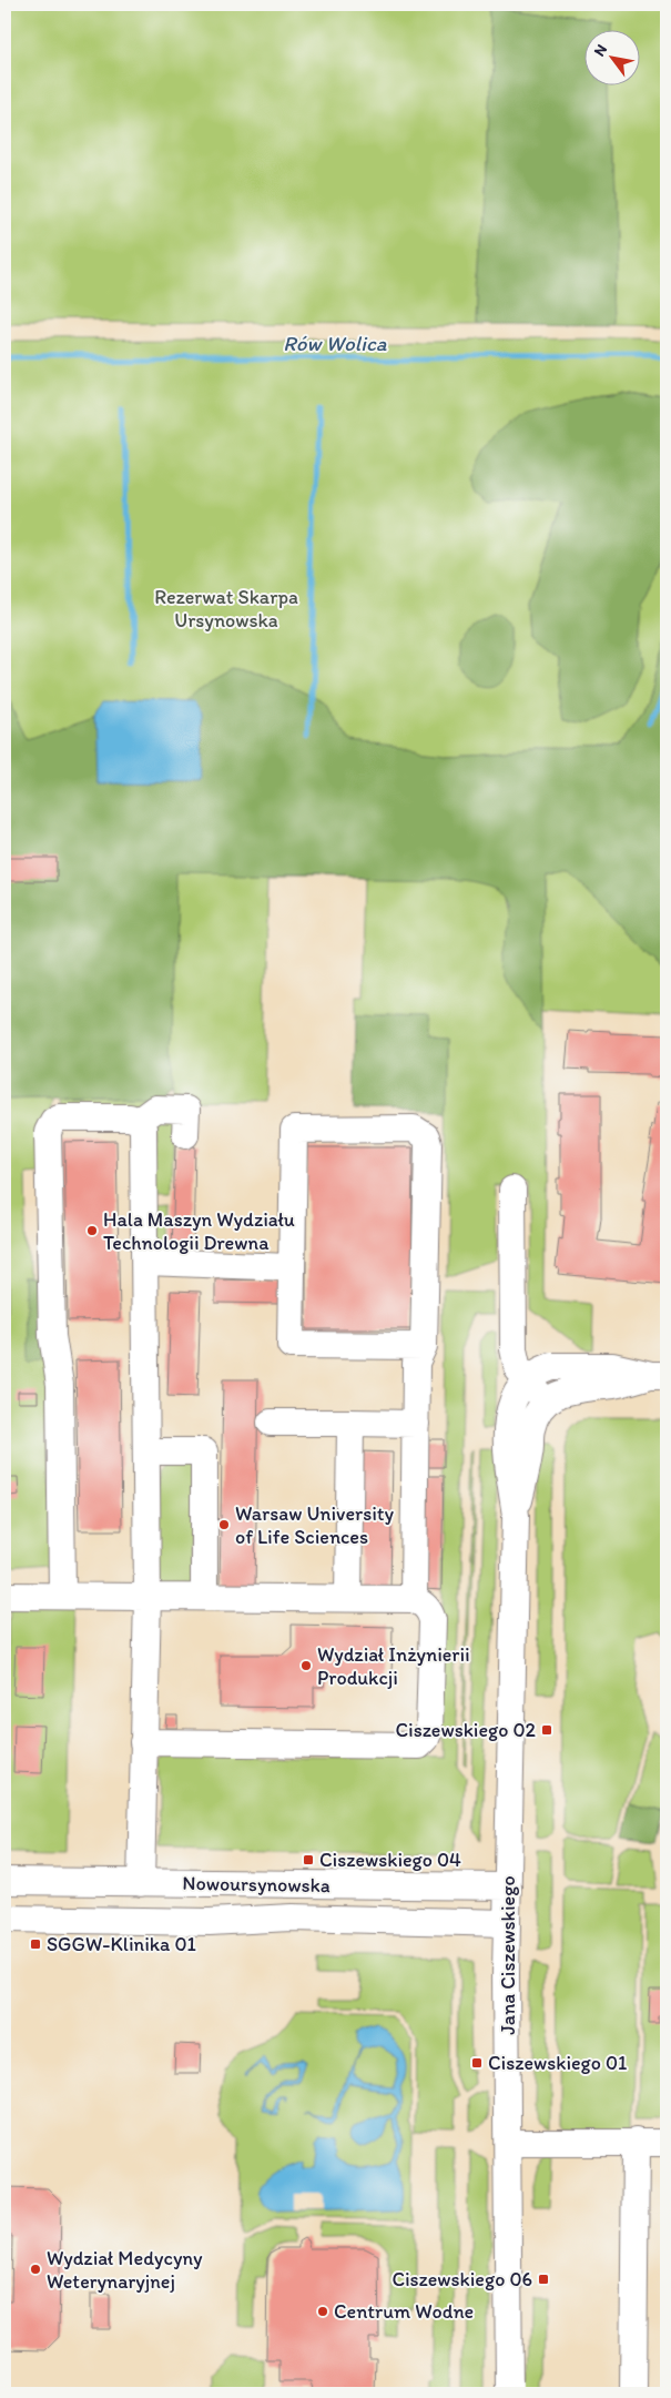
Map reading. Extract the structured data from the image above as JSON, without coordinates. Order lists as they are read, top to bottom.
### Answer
{
  "streets": {
    "street": ["Nowoursynowska", "Jana Ciszewskiego"]
  },
  "crossings": [
    ["Nowoursynowska", "Jana Ciszewskiego"]
  ],
  "water": ["Rów Wolica"],
  "parks": ["Rezerwat Skarpa Ursynowska"],
  "places": {
    "other": [
      "Hala Maszyn Wydziału Technologii Drewna",
      "Warsaw University of Life Sciences",
      "Wydział Inżynierii Produkcji",
      "Wydział Medycyny Weterynaryjnej",
      "Centrum Wodne"
    ],
    "transit": [
      "Ciszewskiego 02",
      "Ciszewskiego 04",
      "SGGW-Klinika 01",
      "Ciszewskiego 01",
      "Ciszewskiego 06"
    ]
  },
  "north": "top left"
}
